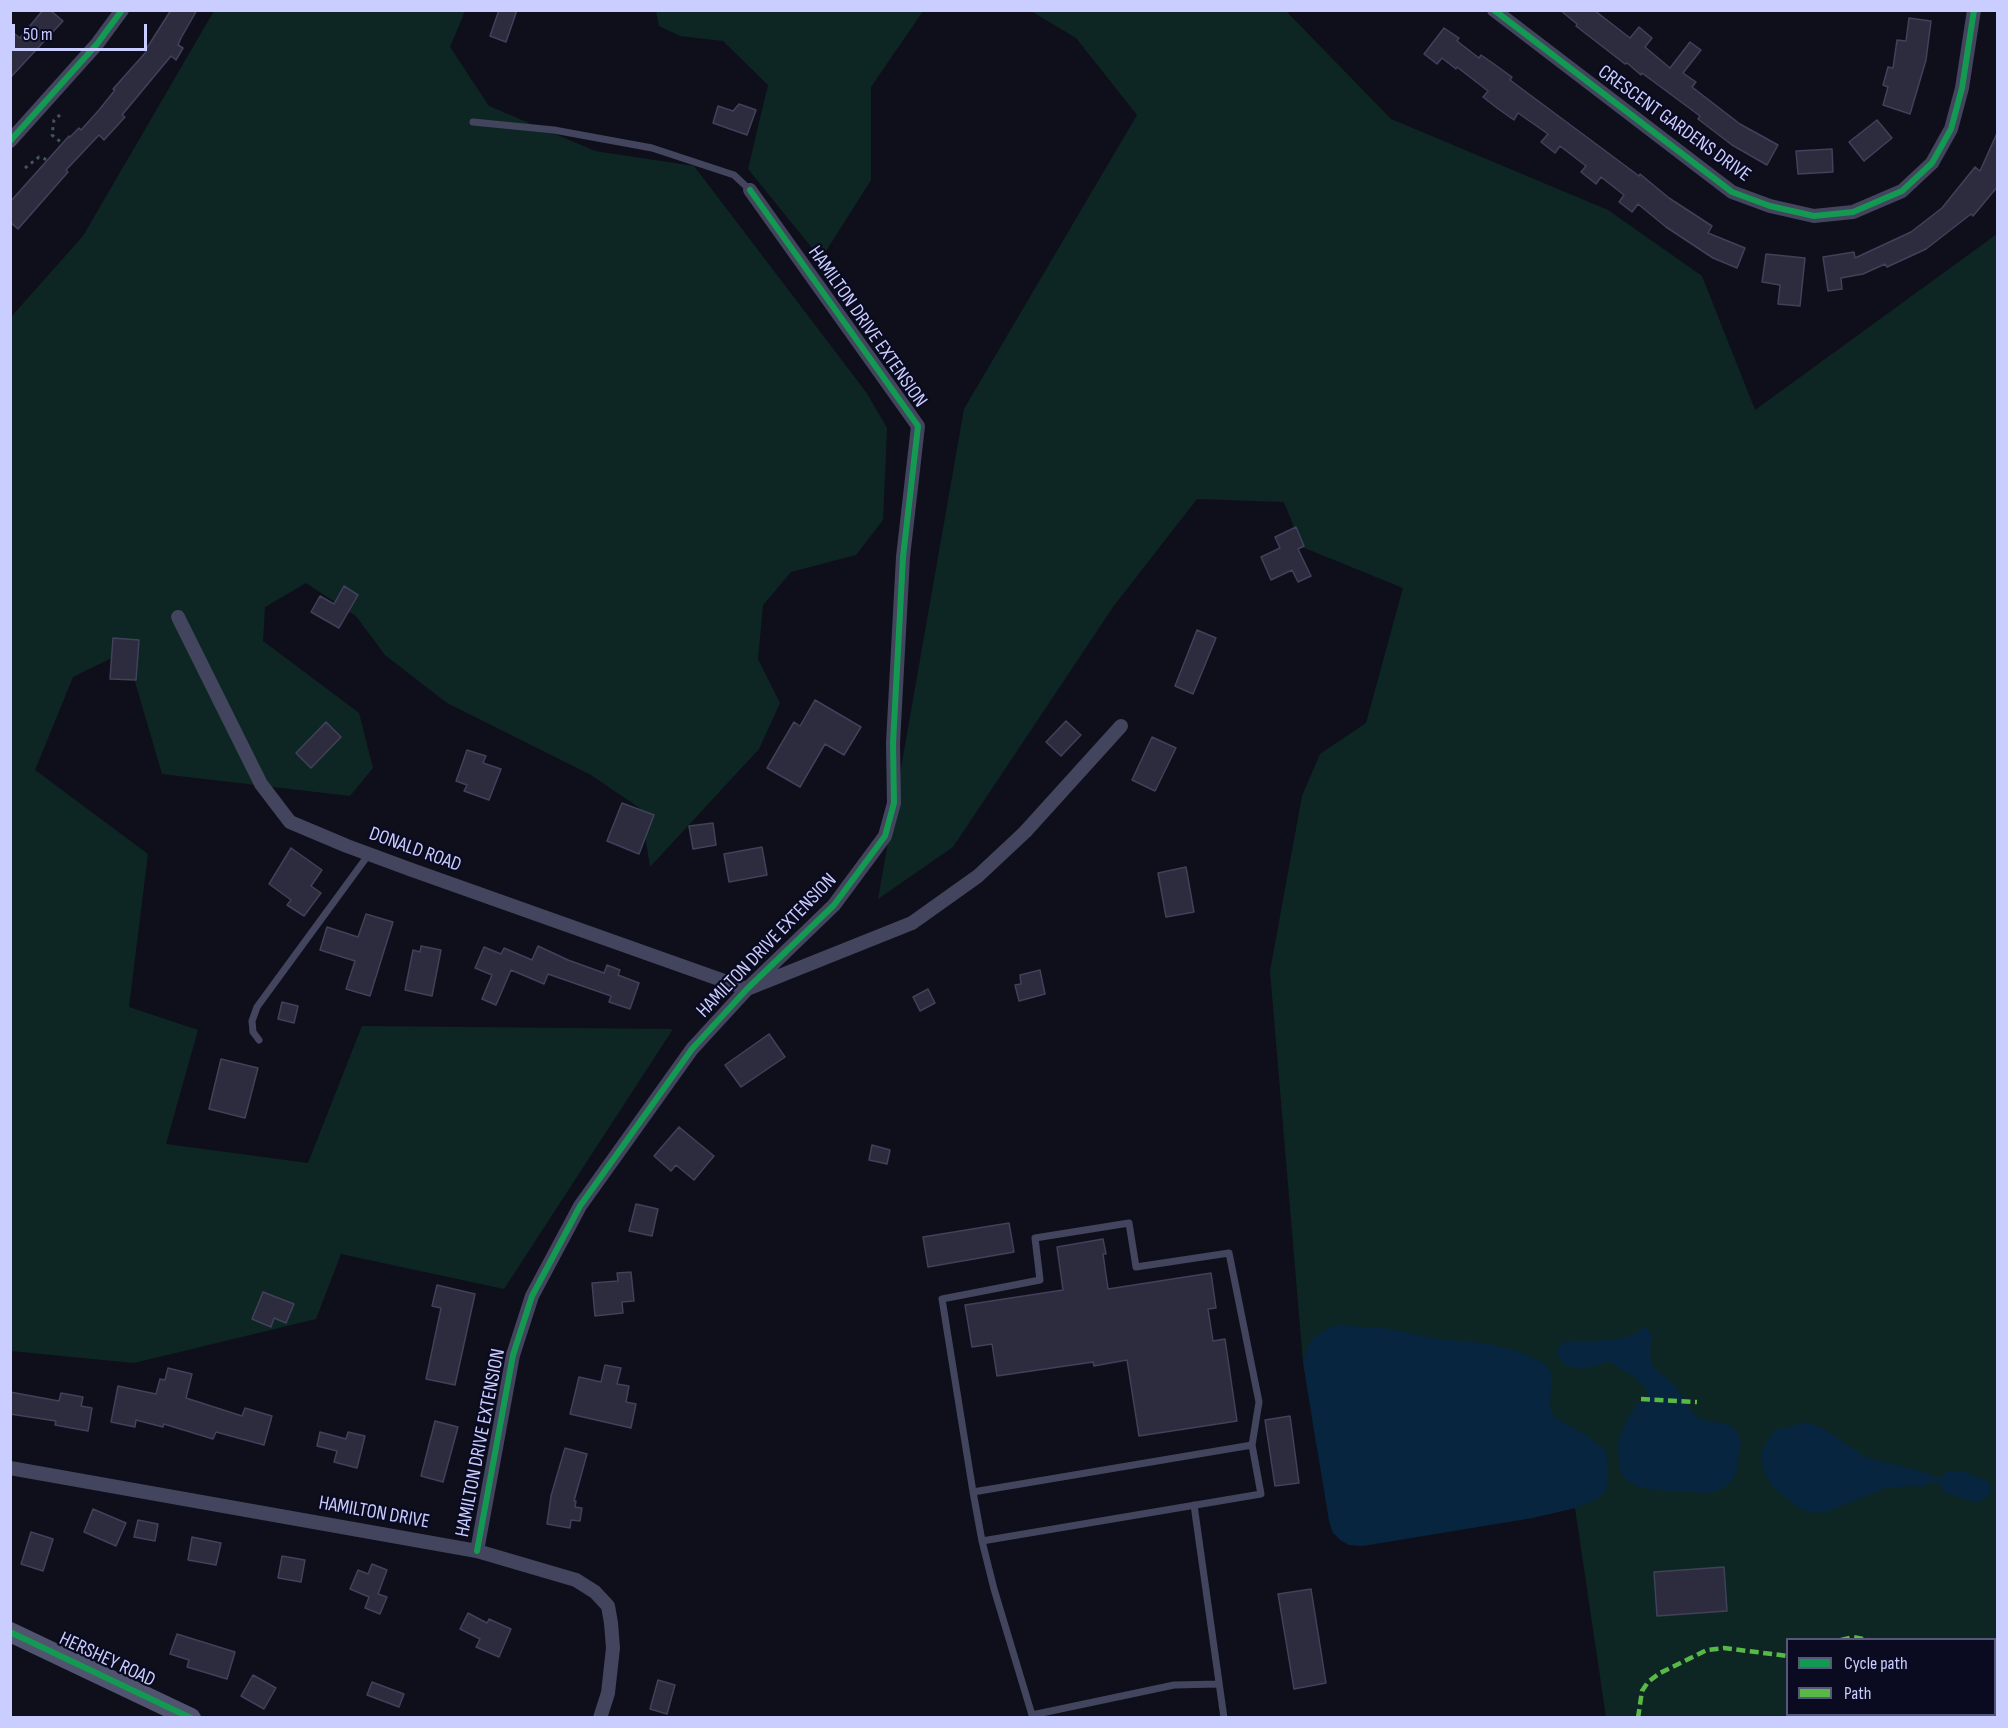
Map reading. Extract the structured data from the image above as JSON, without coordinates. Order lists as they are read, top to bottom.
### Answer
{
  "streets": {
    "street": [
      "CRESCENT GARDENS DRIVE",
      "HAMILTON DRIVE EXTENSION",
      "DONALD ROAD",
      "HAMILTON DRIVE",
      "HERSHEY ROAD"
    ]
  },
  "crossings": [
    ["HAMILTON DRIVE EXTENSION", "DONALD ROAD"],
    ["HAMILTON DRIVE EXTENSION", "HAMILTON DRIVE"]
  ],
  "legend": ["Cycle path", "Path"],
  "scale_bar": "50 m"
}
